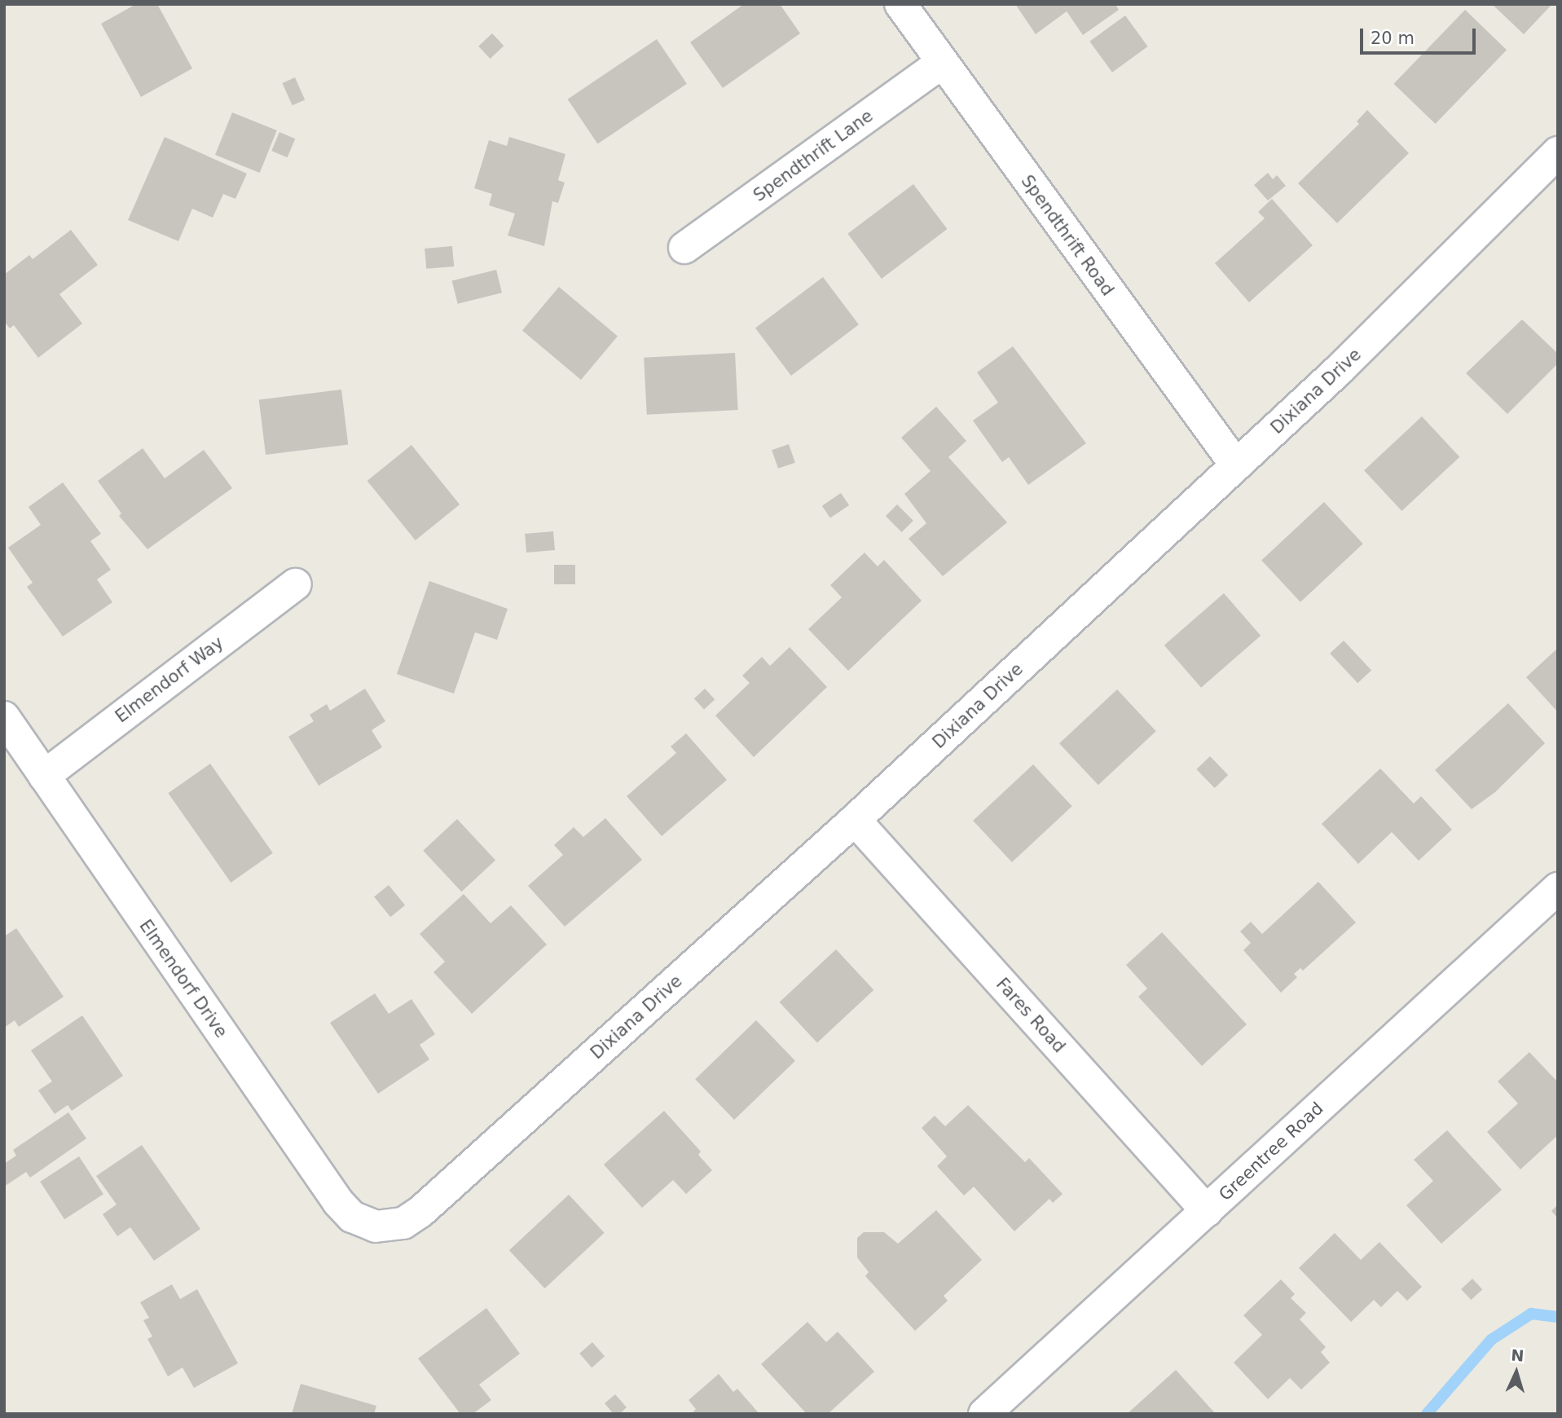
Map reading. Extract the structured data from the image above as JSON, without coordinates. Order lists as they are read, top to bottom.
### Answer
{
  "streets": {
    "street": [
      "Spendthrift Lane",
      "Spendthrift Road",
      "Dixiana Drive",
      "Elmendorf Way",
      "Elmendorf Drive",
      "Fares Road",
      "Greentree Road"
    ]
  },
  "crossings": [
    ["Spendthrift Lane", "Spendthrift Road"],
    ["Spendthrift Road", "Dixiana Drive"],
    ["Dixiana Drive", "Elmendorf Drive"],
    ["Dixiana Drive", "Fares Road"],
    ["Elmendorf Way", "Elmendorf Drive"],
    ["Fares Road", "Greentree Road"]
  ],
  "scale_bar": "20 m",
  "north": "top"
}
